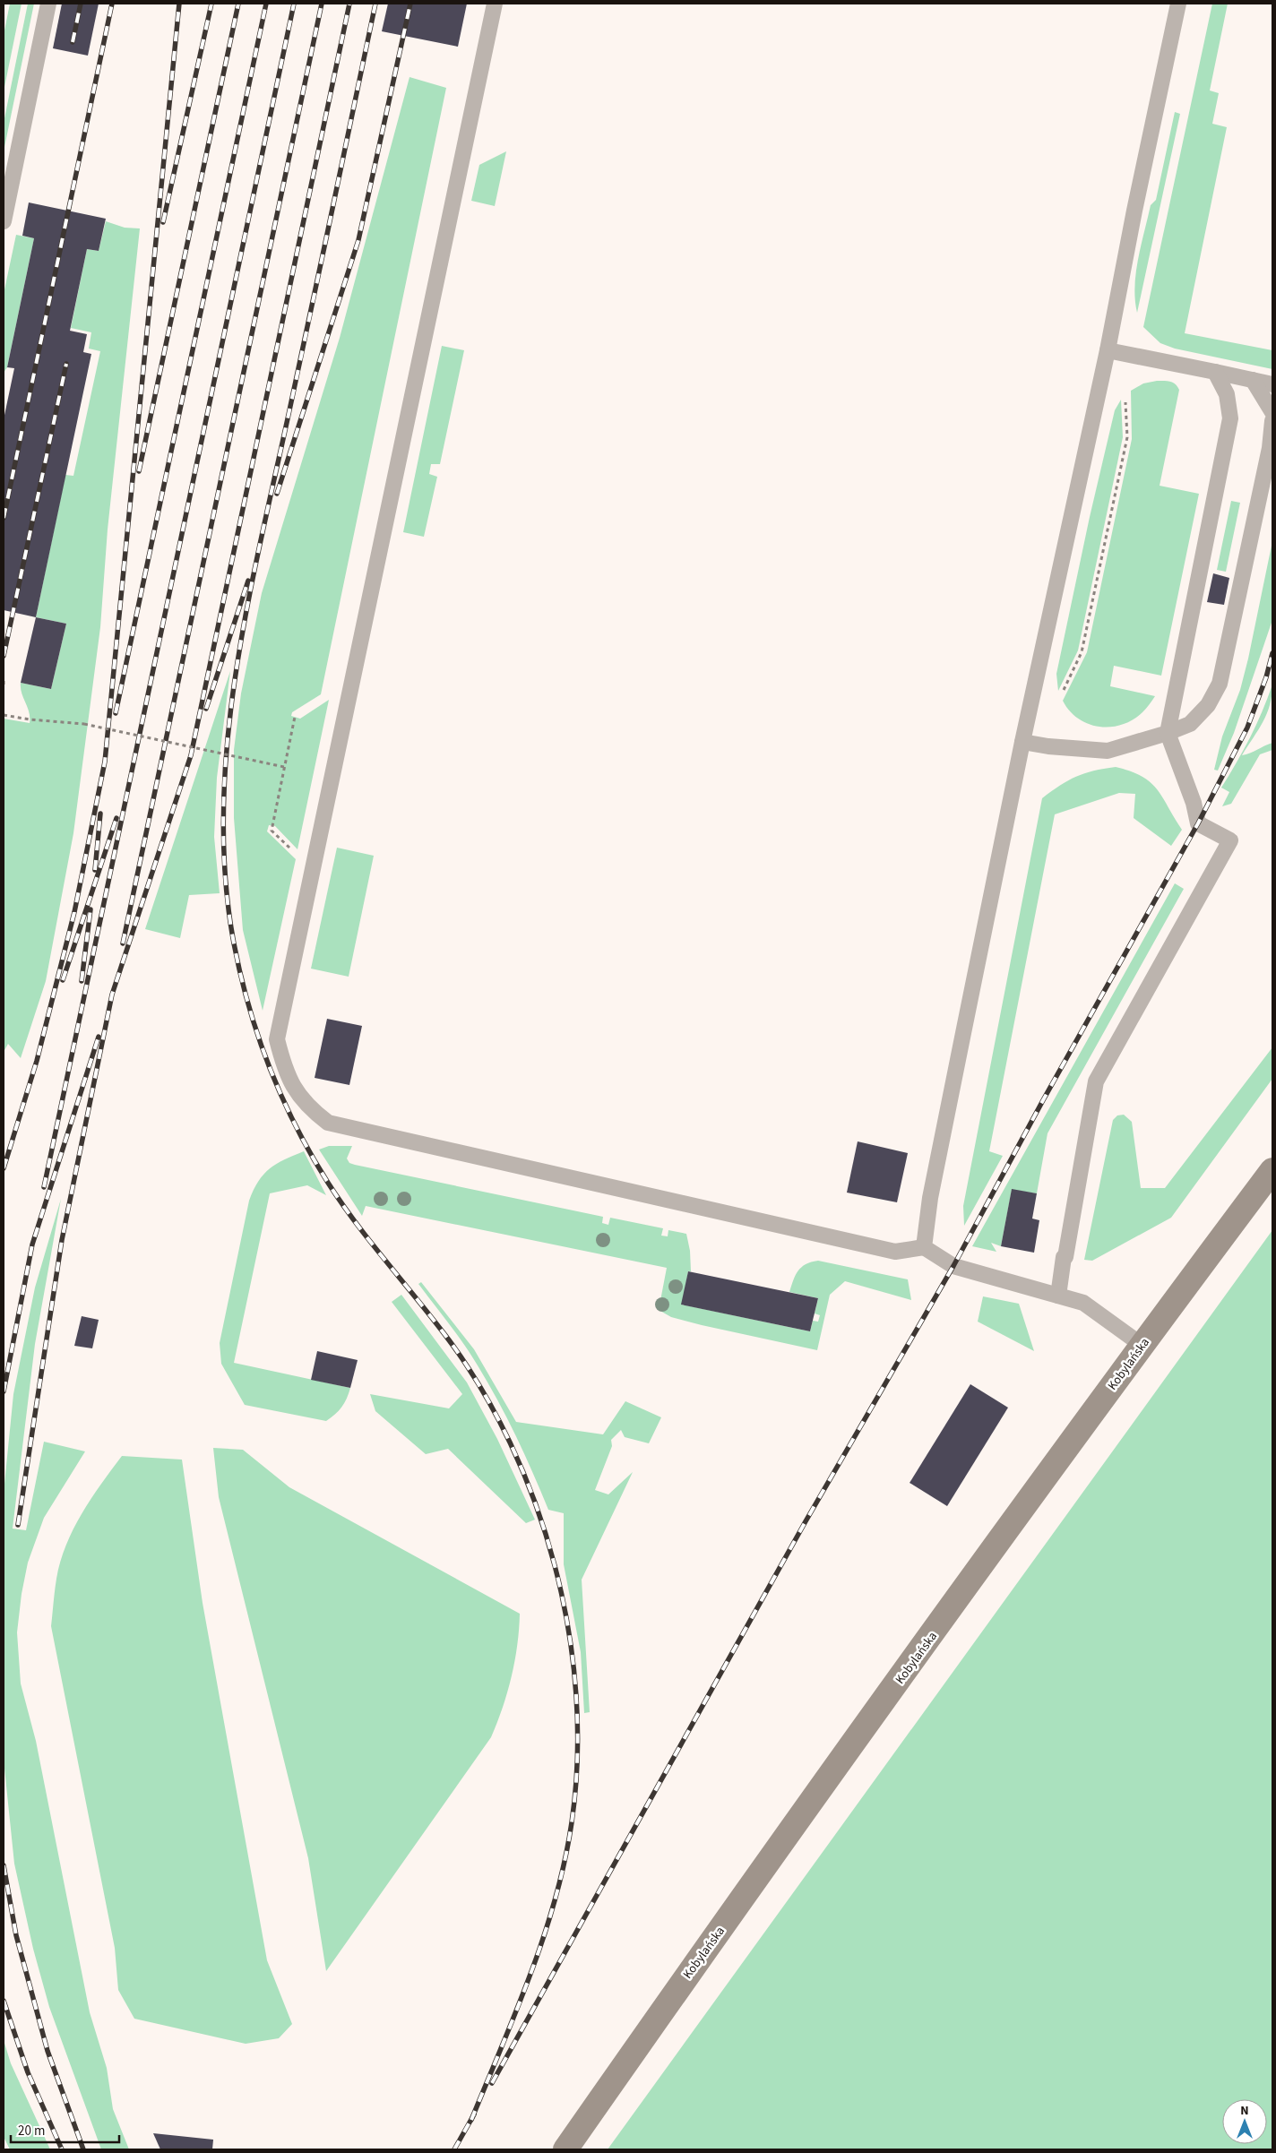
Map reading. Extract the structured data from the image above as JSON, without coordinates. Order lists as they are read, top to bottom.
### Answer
{
  "streets": {
    "street": ["Kobylańska"]
  },
  "scale_bar": "20 m",
  "north": "top"
}
